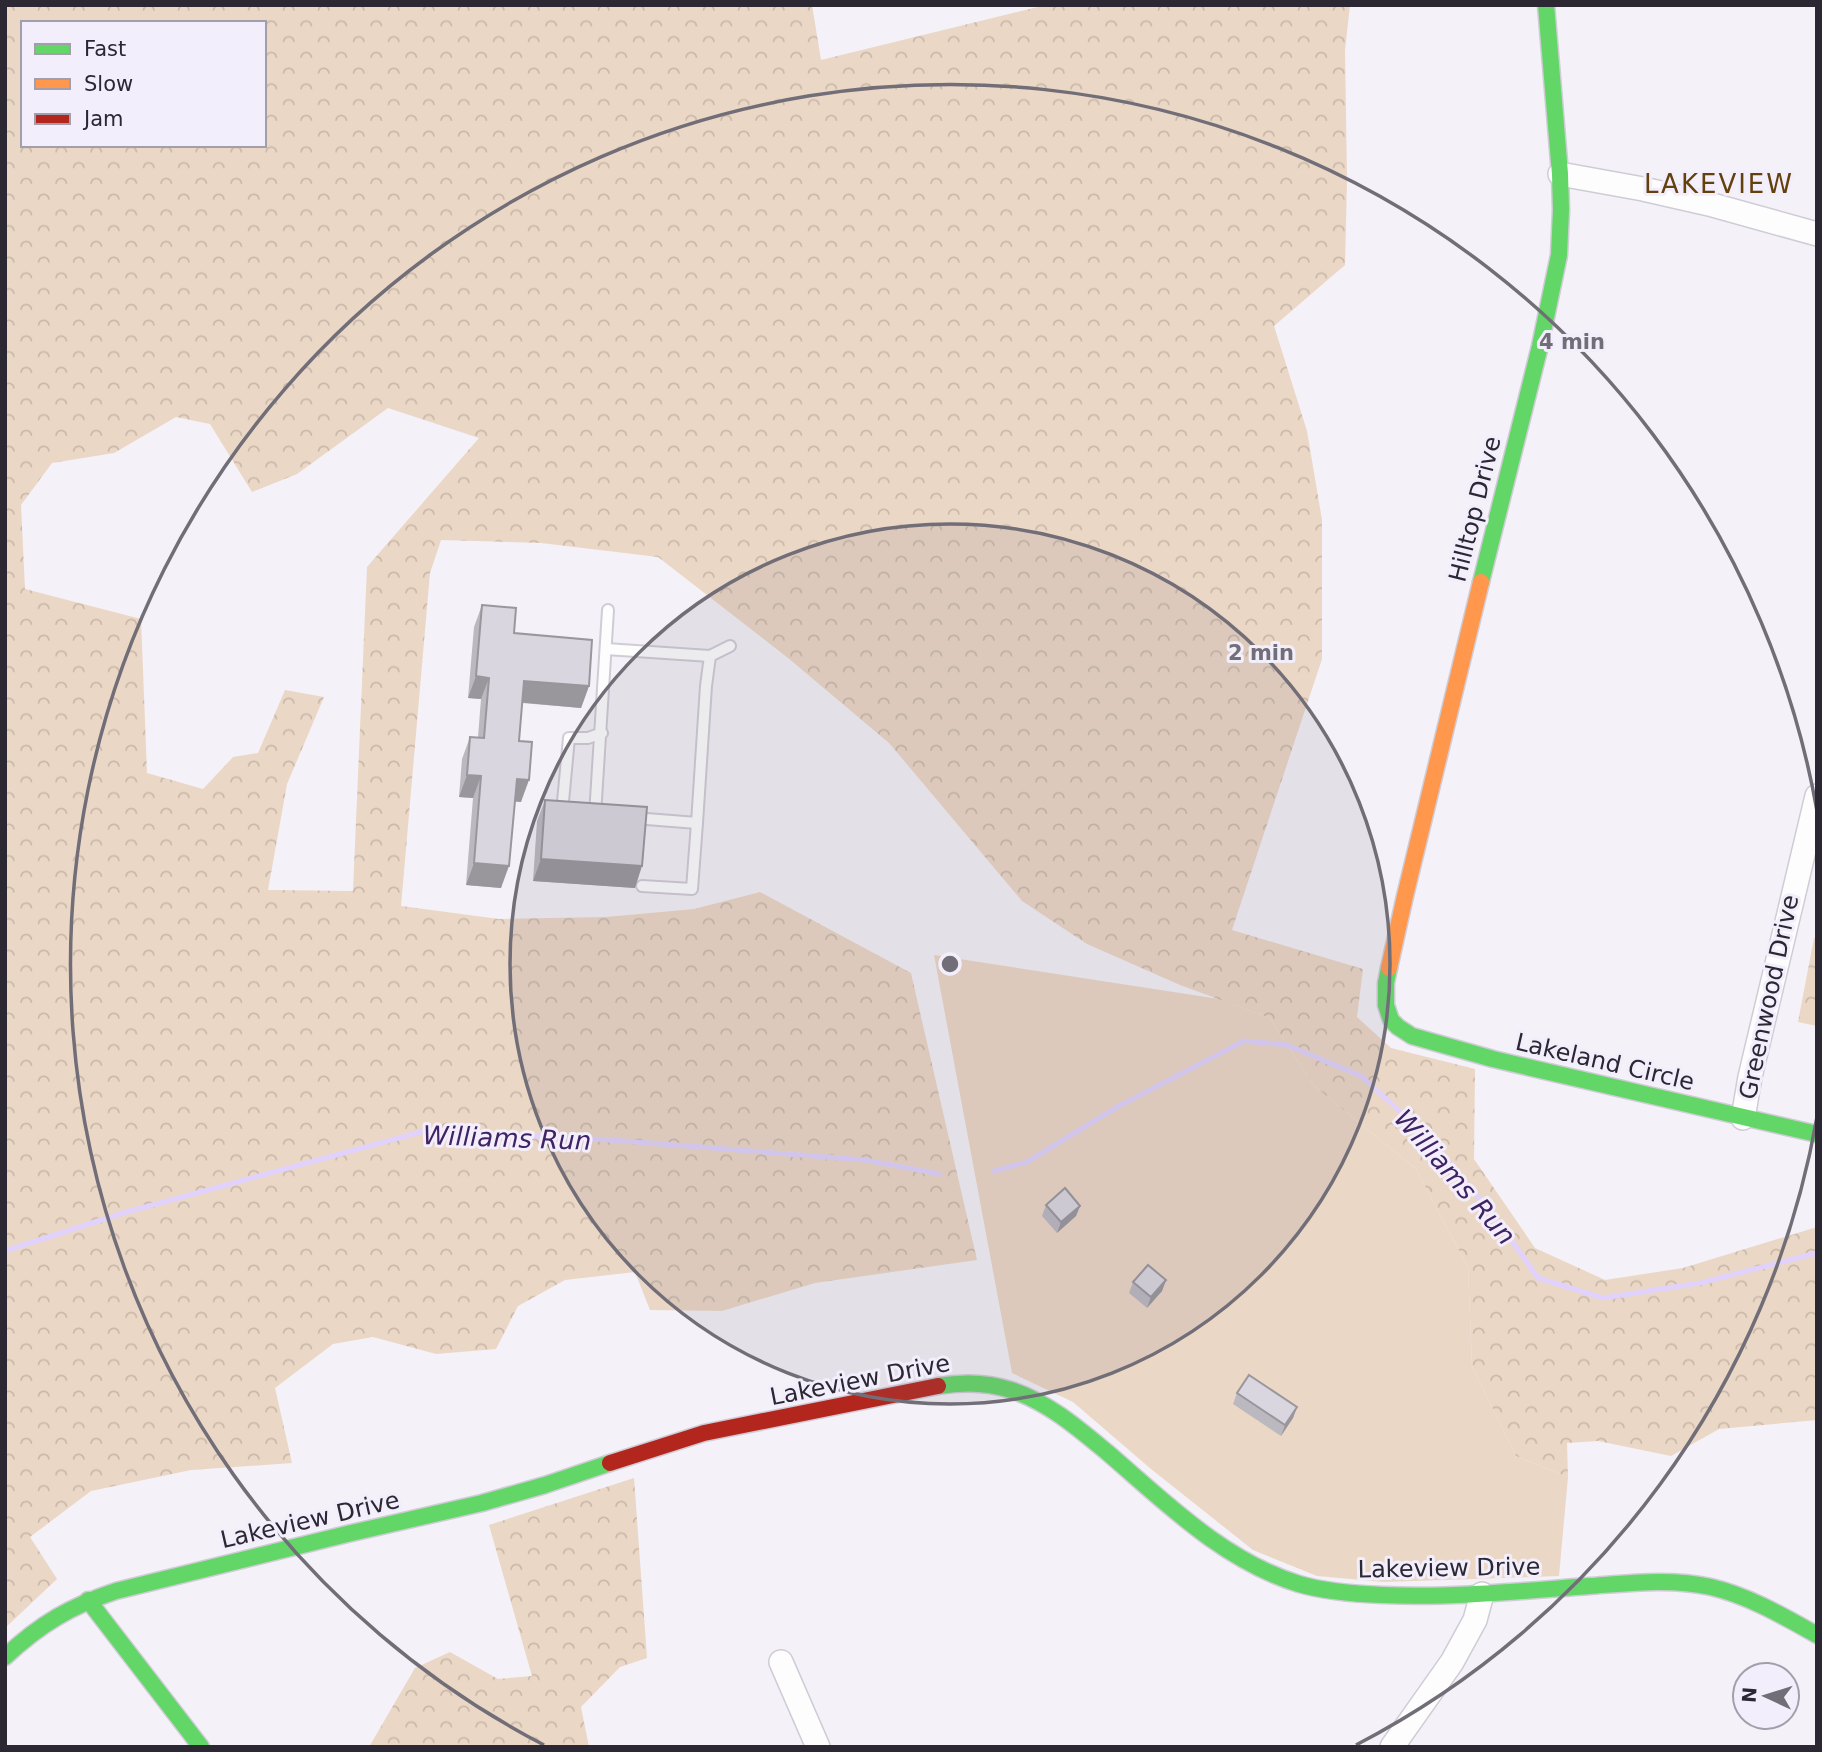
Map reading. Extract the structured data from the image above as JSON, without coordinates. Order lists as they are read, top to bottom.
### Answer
{
  "streets": {
    "street": [
      "Hilltop Drive",
      "Greenwood Drive",
      "Lakeland Circle",
      "Lakeview Drive"
    ]
  },
  "crossings": [
    ["Hilltop Drive", "Lakeland Circle"],
    ["Greenwood Drive", "Lakeland Circle"]
  ],
  "districts": ["LAKEVIEW"],
  "water": ["Williams Run"],
  "legend": ["Fast", "Slow", "Jam"],
  "north": "left",
  "rings": ["4 min", "2 min"]
}
